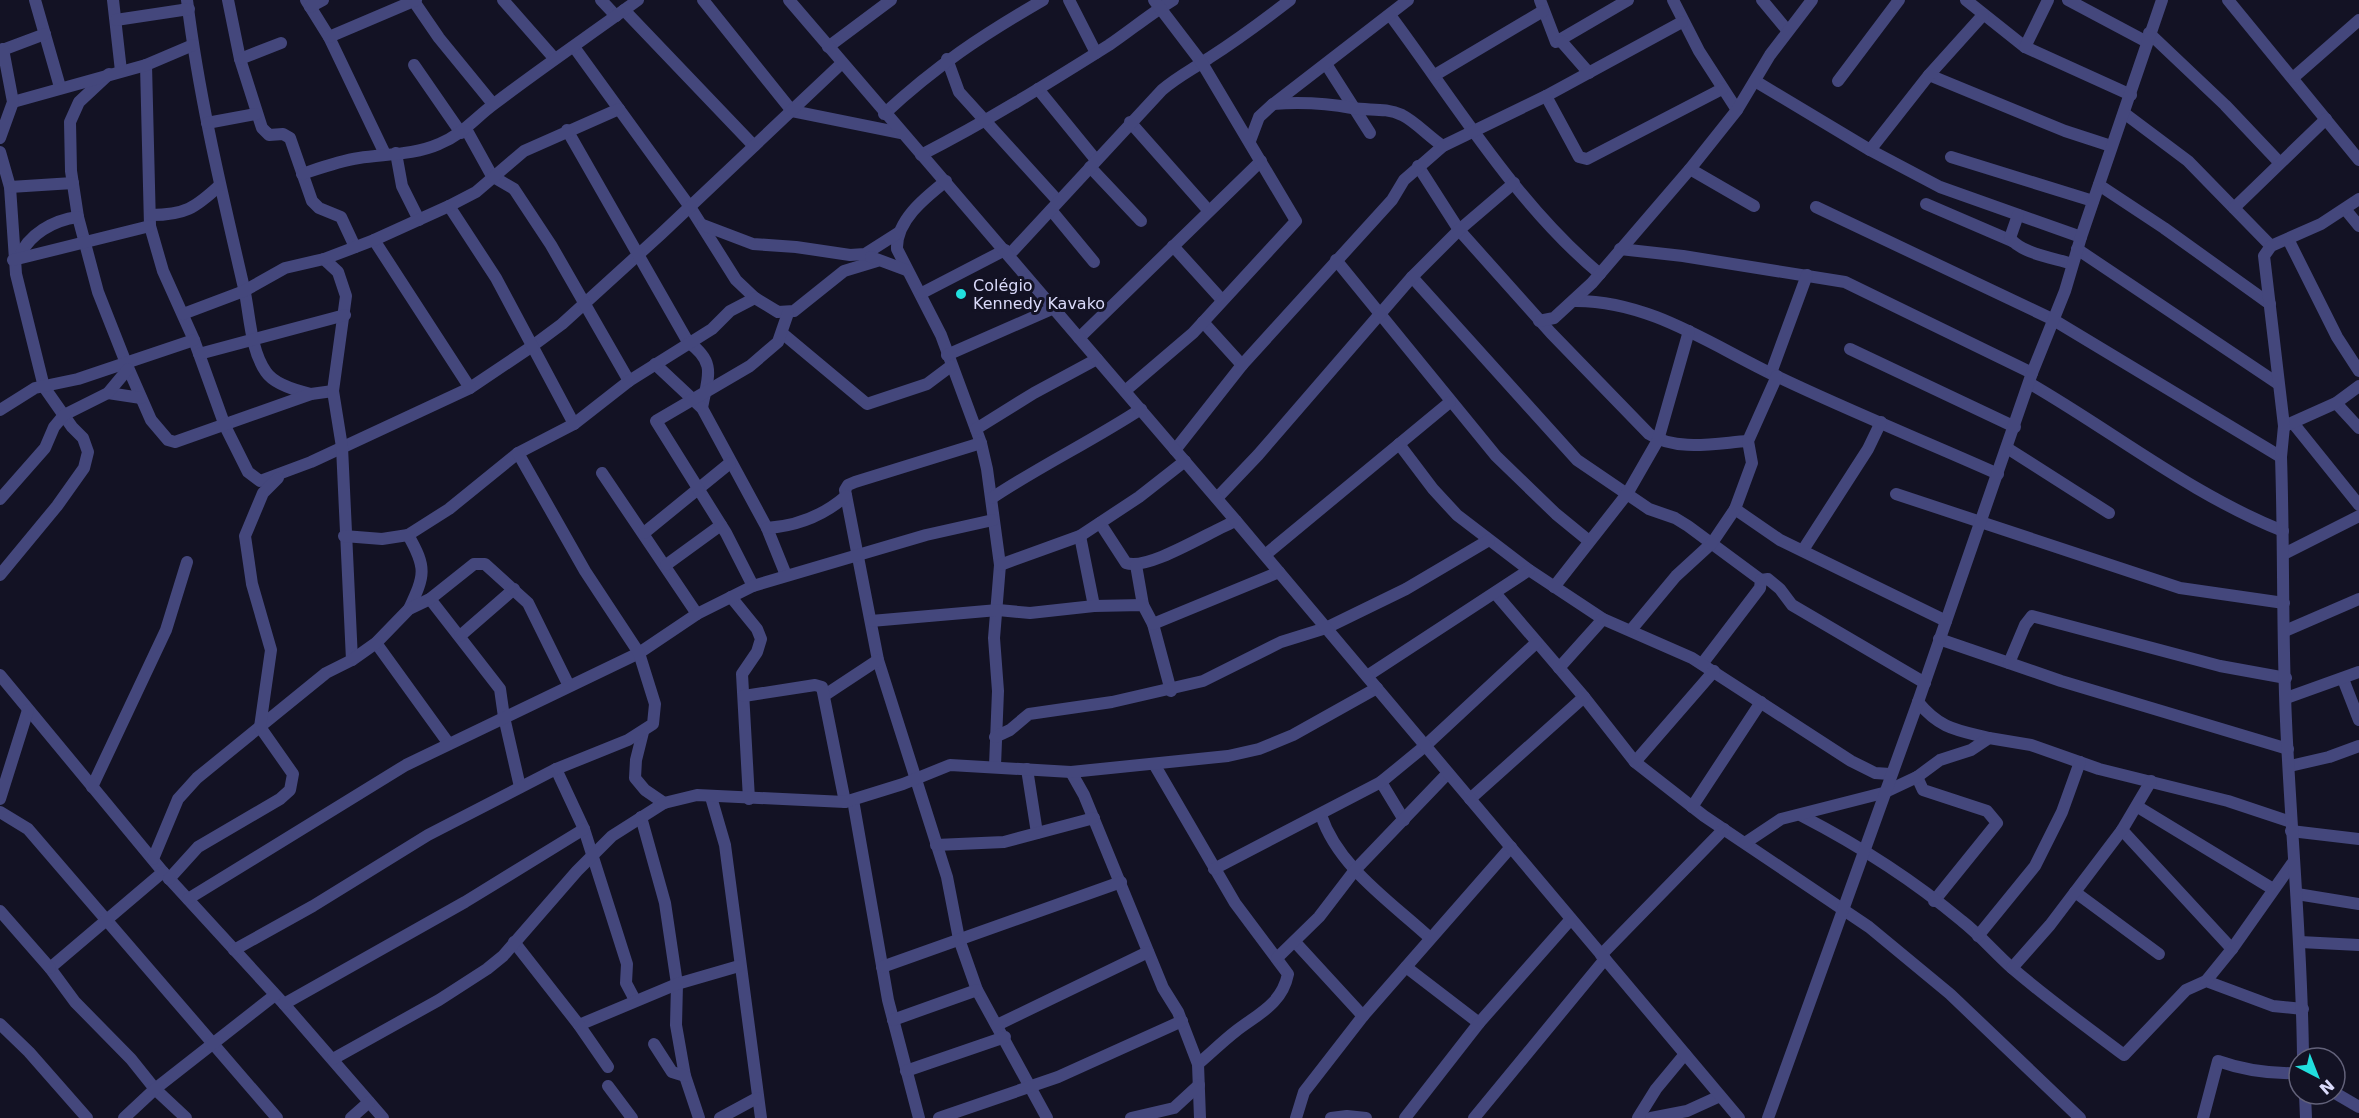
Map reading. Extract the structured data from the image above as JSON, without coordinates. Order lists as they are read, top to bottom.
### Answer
{
  "places": ["Colégio Kennedy Kavako"],
  "north": "bottom right"
}
